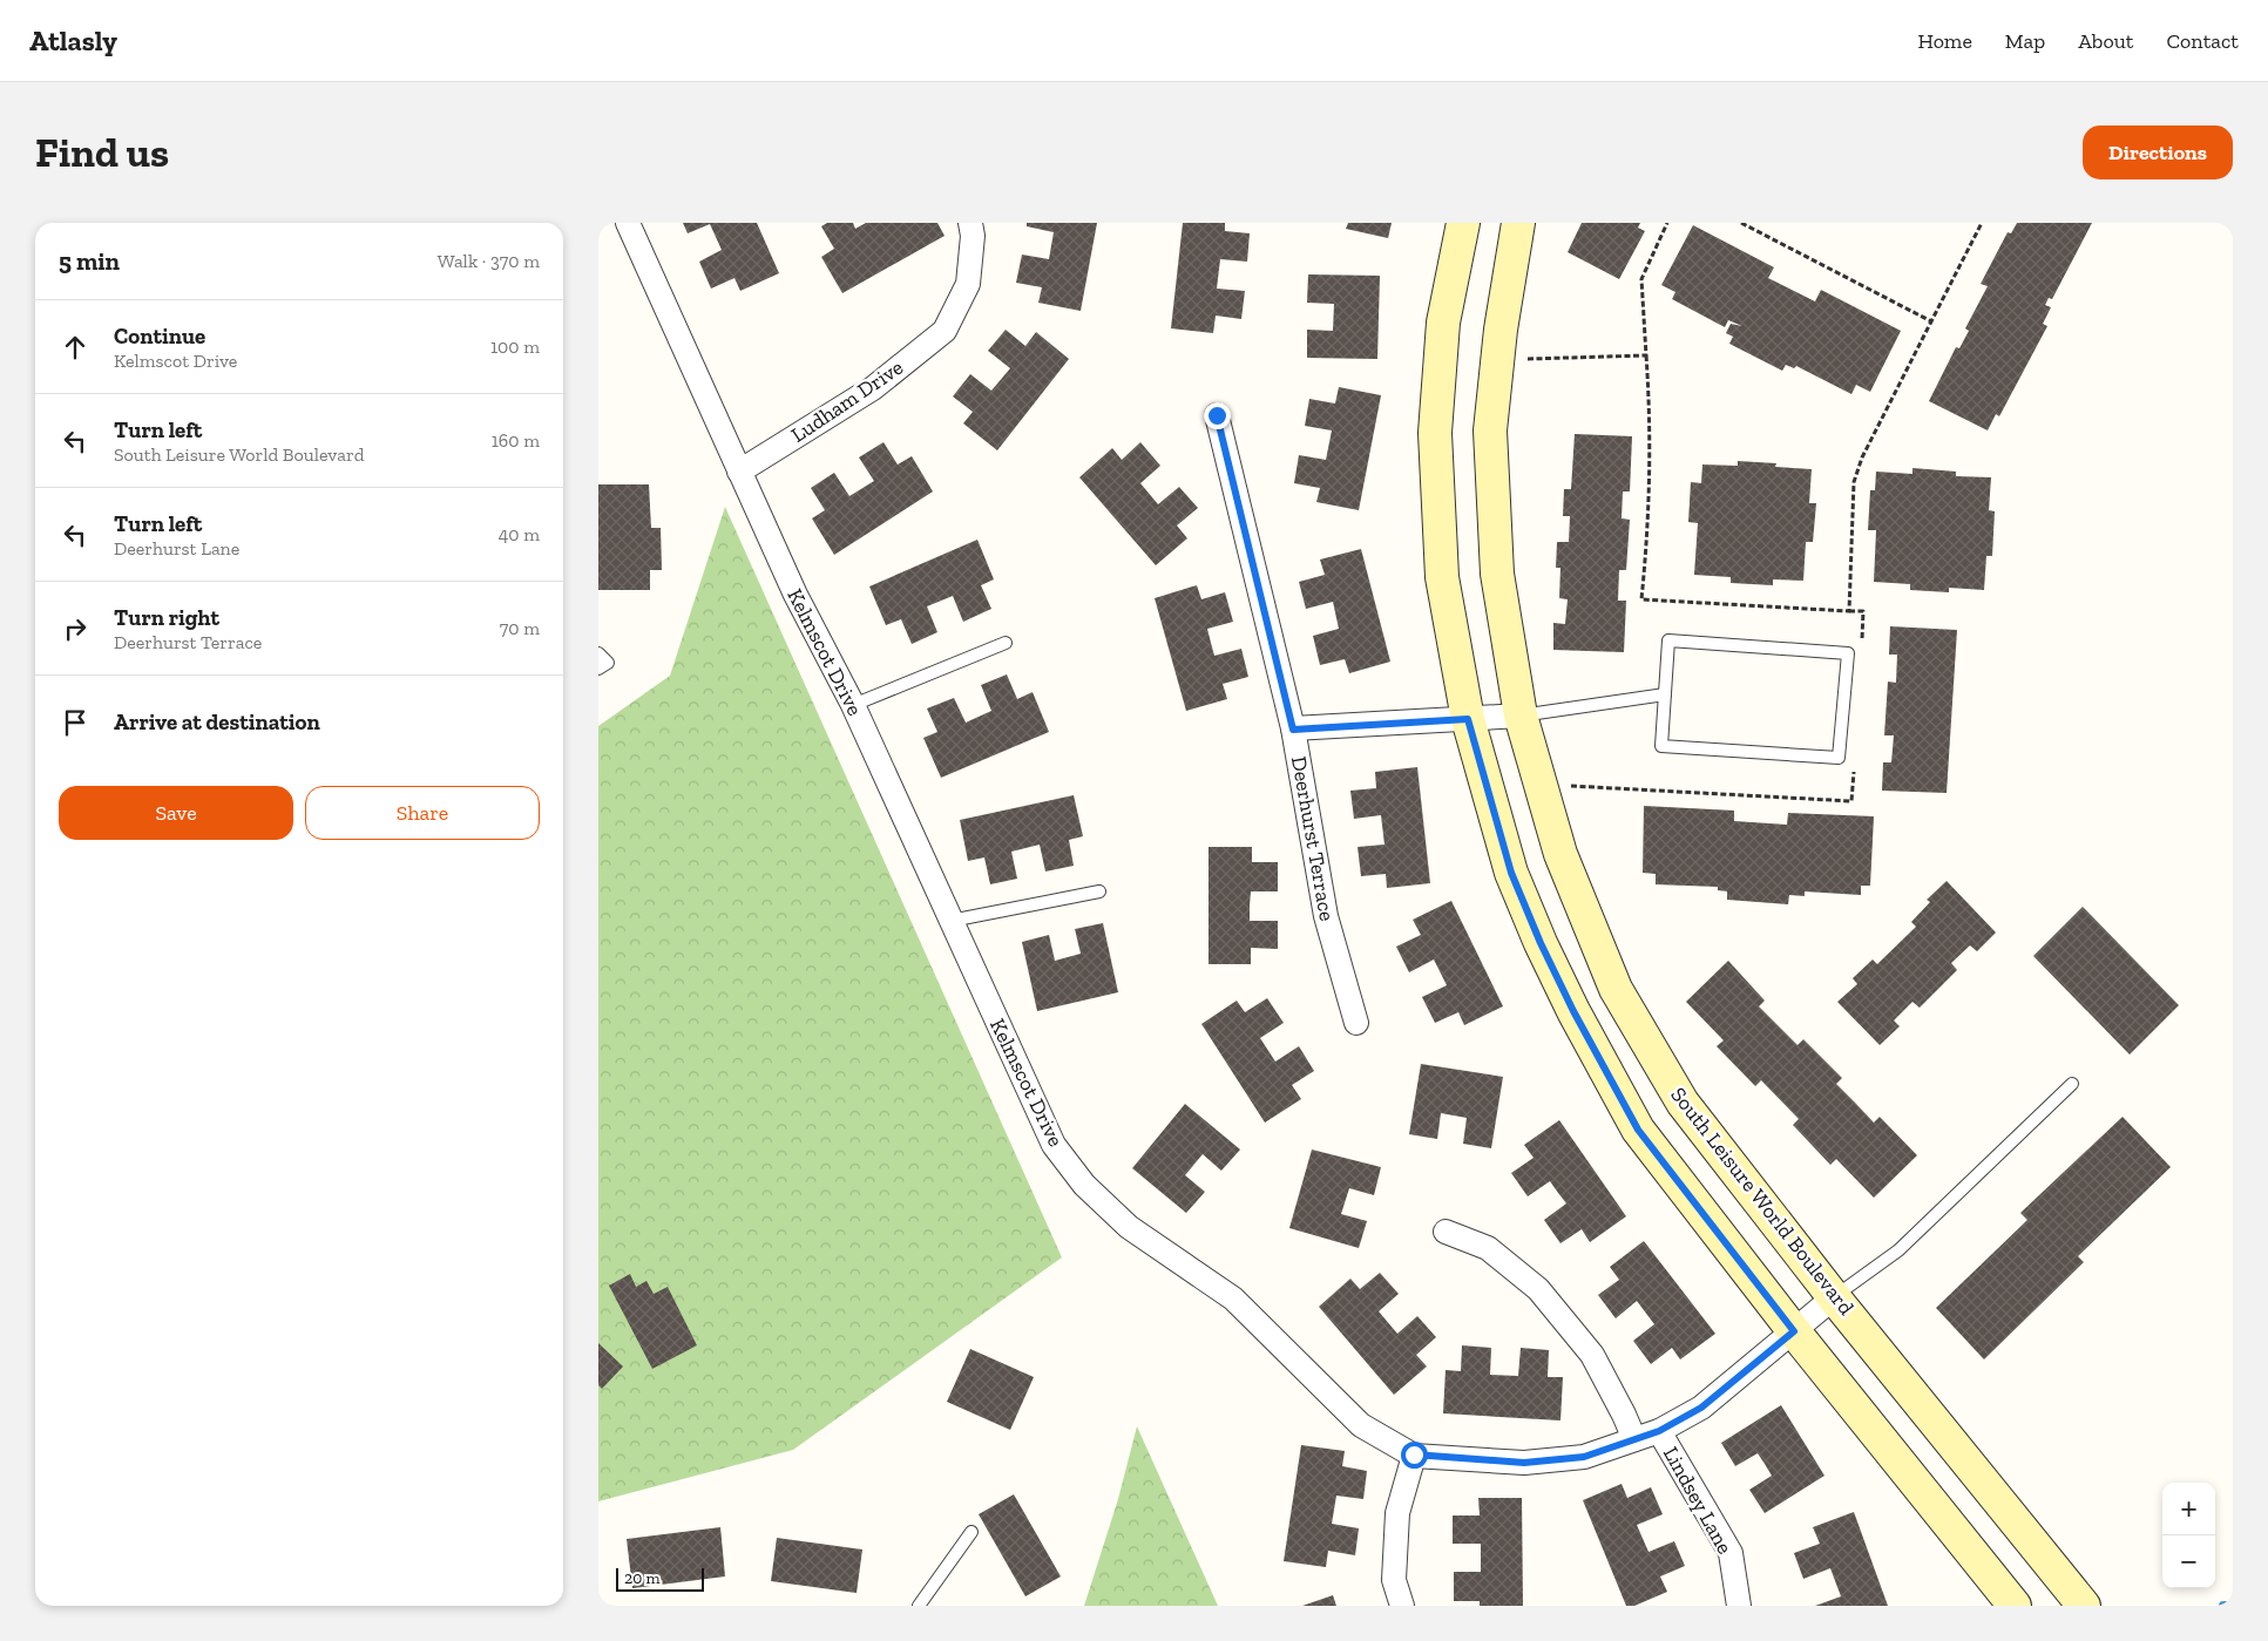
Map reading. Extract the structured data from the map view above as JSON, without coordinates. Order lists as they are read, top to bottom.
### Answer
{
  "streets": {
    "street": [
      "Ludham Drive",
      "Kelmscot Drive",
      "Deerhurst Terrace",
      "South Leisure World Boulevard",
      "Lindsey Lane"
    ]
  },
  "crossings": [
    ["Ludham Drive", "Kelmscot Drive"],
    ["Kelmscot Drive", "South Leisure World Boulevard"],
    ["Kelmscot Drive", "Lindsey Lane"]
  ],
  "scale_bar": "20 m",
  "page": {
    "header": "Atlasly",
    "nav": [
      "Home",
      "Map",
      "About",
      "Contact"
    ],
    "buttons": [
      "Directions",
      ["Save", "Share"]
    ],
    "title": "Find us",
    "heading": ["5 min", "Walk · 370 m"],
    "list": [
      ["Continue", "Kelmscot Drive", "100 m"],
      ["Turn left", "South Leisure World Boulevard", "160 m"],
      ["Turn left", "Deerhurst Lane", "40 m"],
      ["Turn right", "Deerhurst Terrace", "70 m"],
      "Arrive at destination"
    ],
    "map_buttons": ["+", "−"],
    "scale": "20 m"
  }
}
